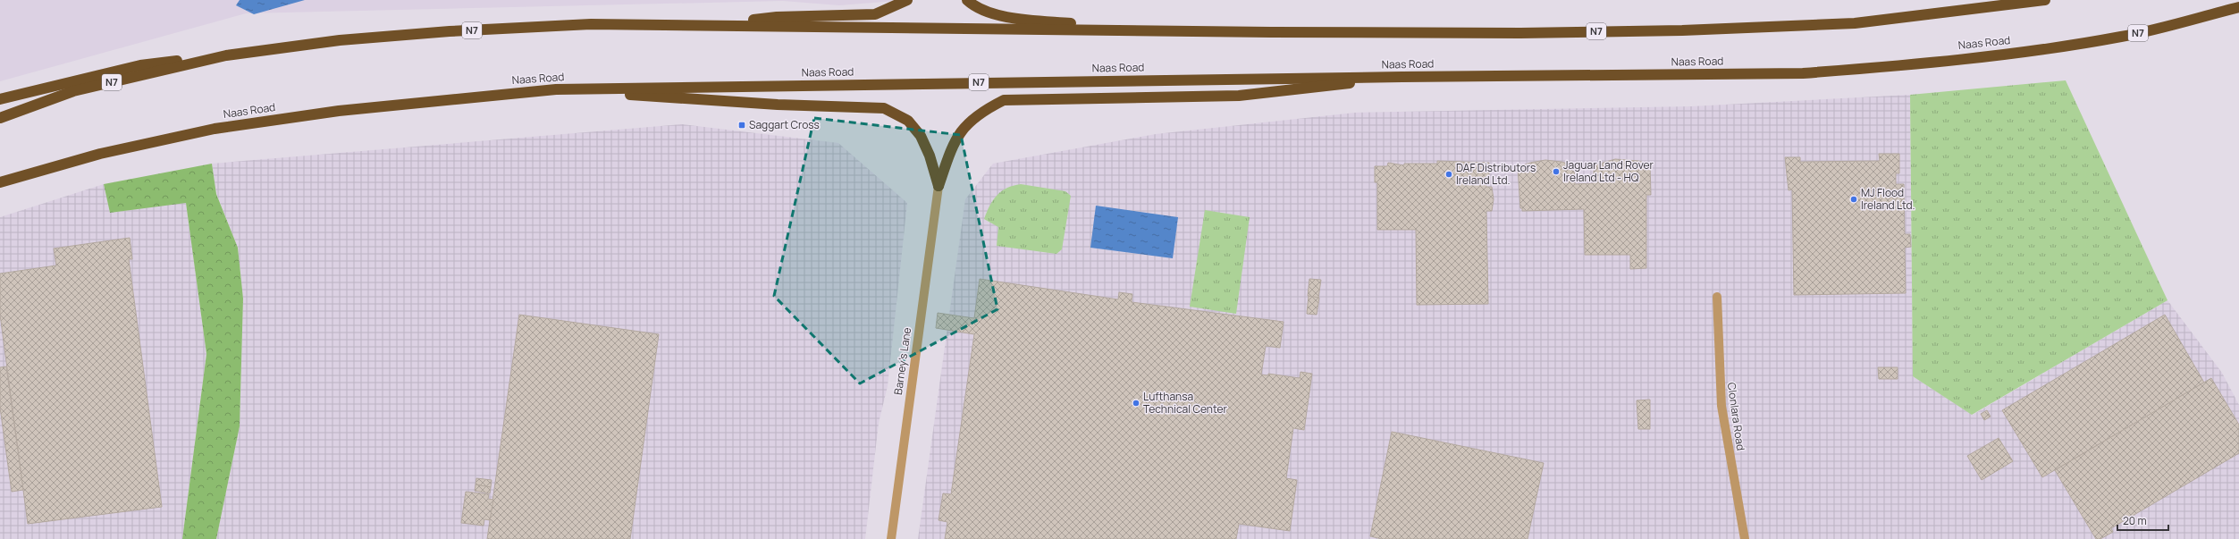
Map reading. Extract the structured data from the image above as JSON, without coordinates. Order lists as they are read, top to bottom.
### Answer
{
  "streets": {
    "highway": ["N7", "Naas Road"],
    "street": ["Barney's Lane", "Clonlara Road"]
  },
  "crossings": [
    ["N7", "Naas Road"],
    ["N7", "Barney's Lane"]
  ],
  "places": {
    "transit": ["Saggart Cross"],
    "other": [
      "Jaguar Land Rover Ireland Ltd - HQ",
      "DAF Distributors Ireland Ltd.",
      "MJ Flood Ireland Ltd.",
      "Lufthansa Technical Center"
    ]
  },
  "scale_bar": "20 m"
}
